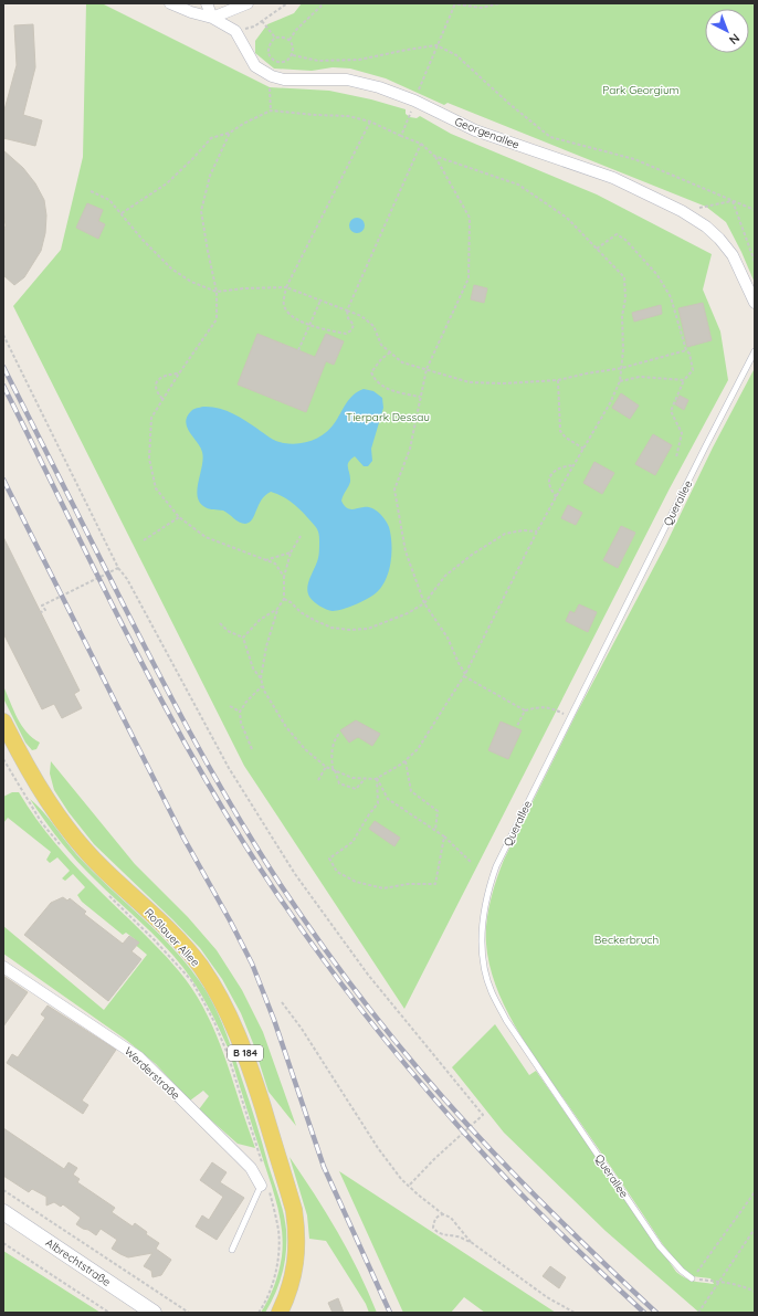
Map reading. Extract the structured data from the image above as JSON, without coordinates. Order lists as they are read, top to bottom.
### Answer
{
  "streets": {
    "main road": ["Roßlauer Allee", "B 184", "Albrechtstraße"],
    "street": ["Georgenallee", "Werderstraße"],
    "lane": ["Querallee"]
  },
  "parks": ["Park Georgium", "Tierpark Dessau", "Beckerbruch"],
  "north": "bottom right"
}
